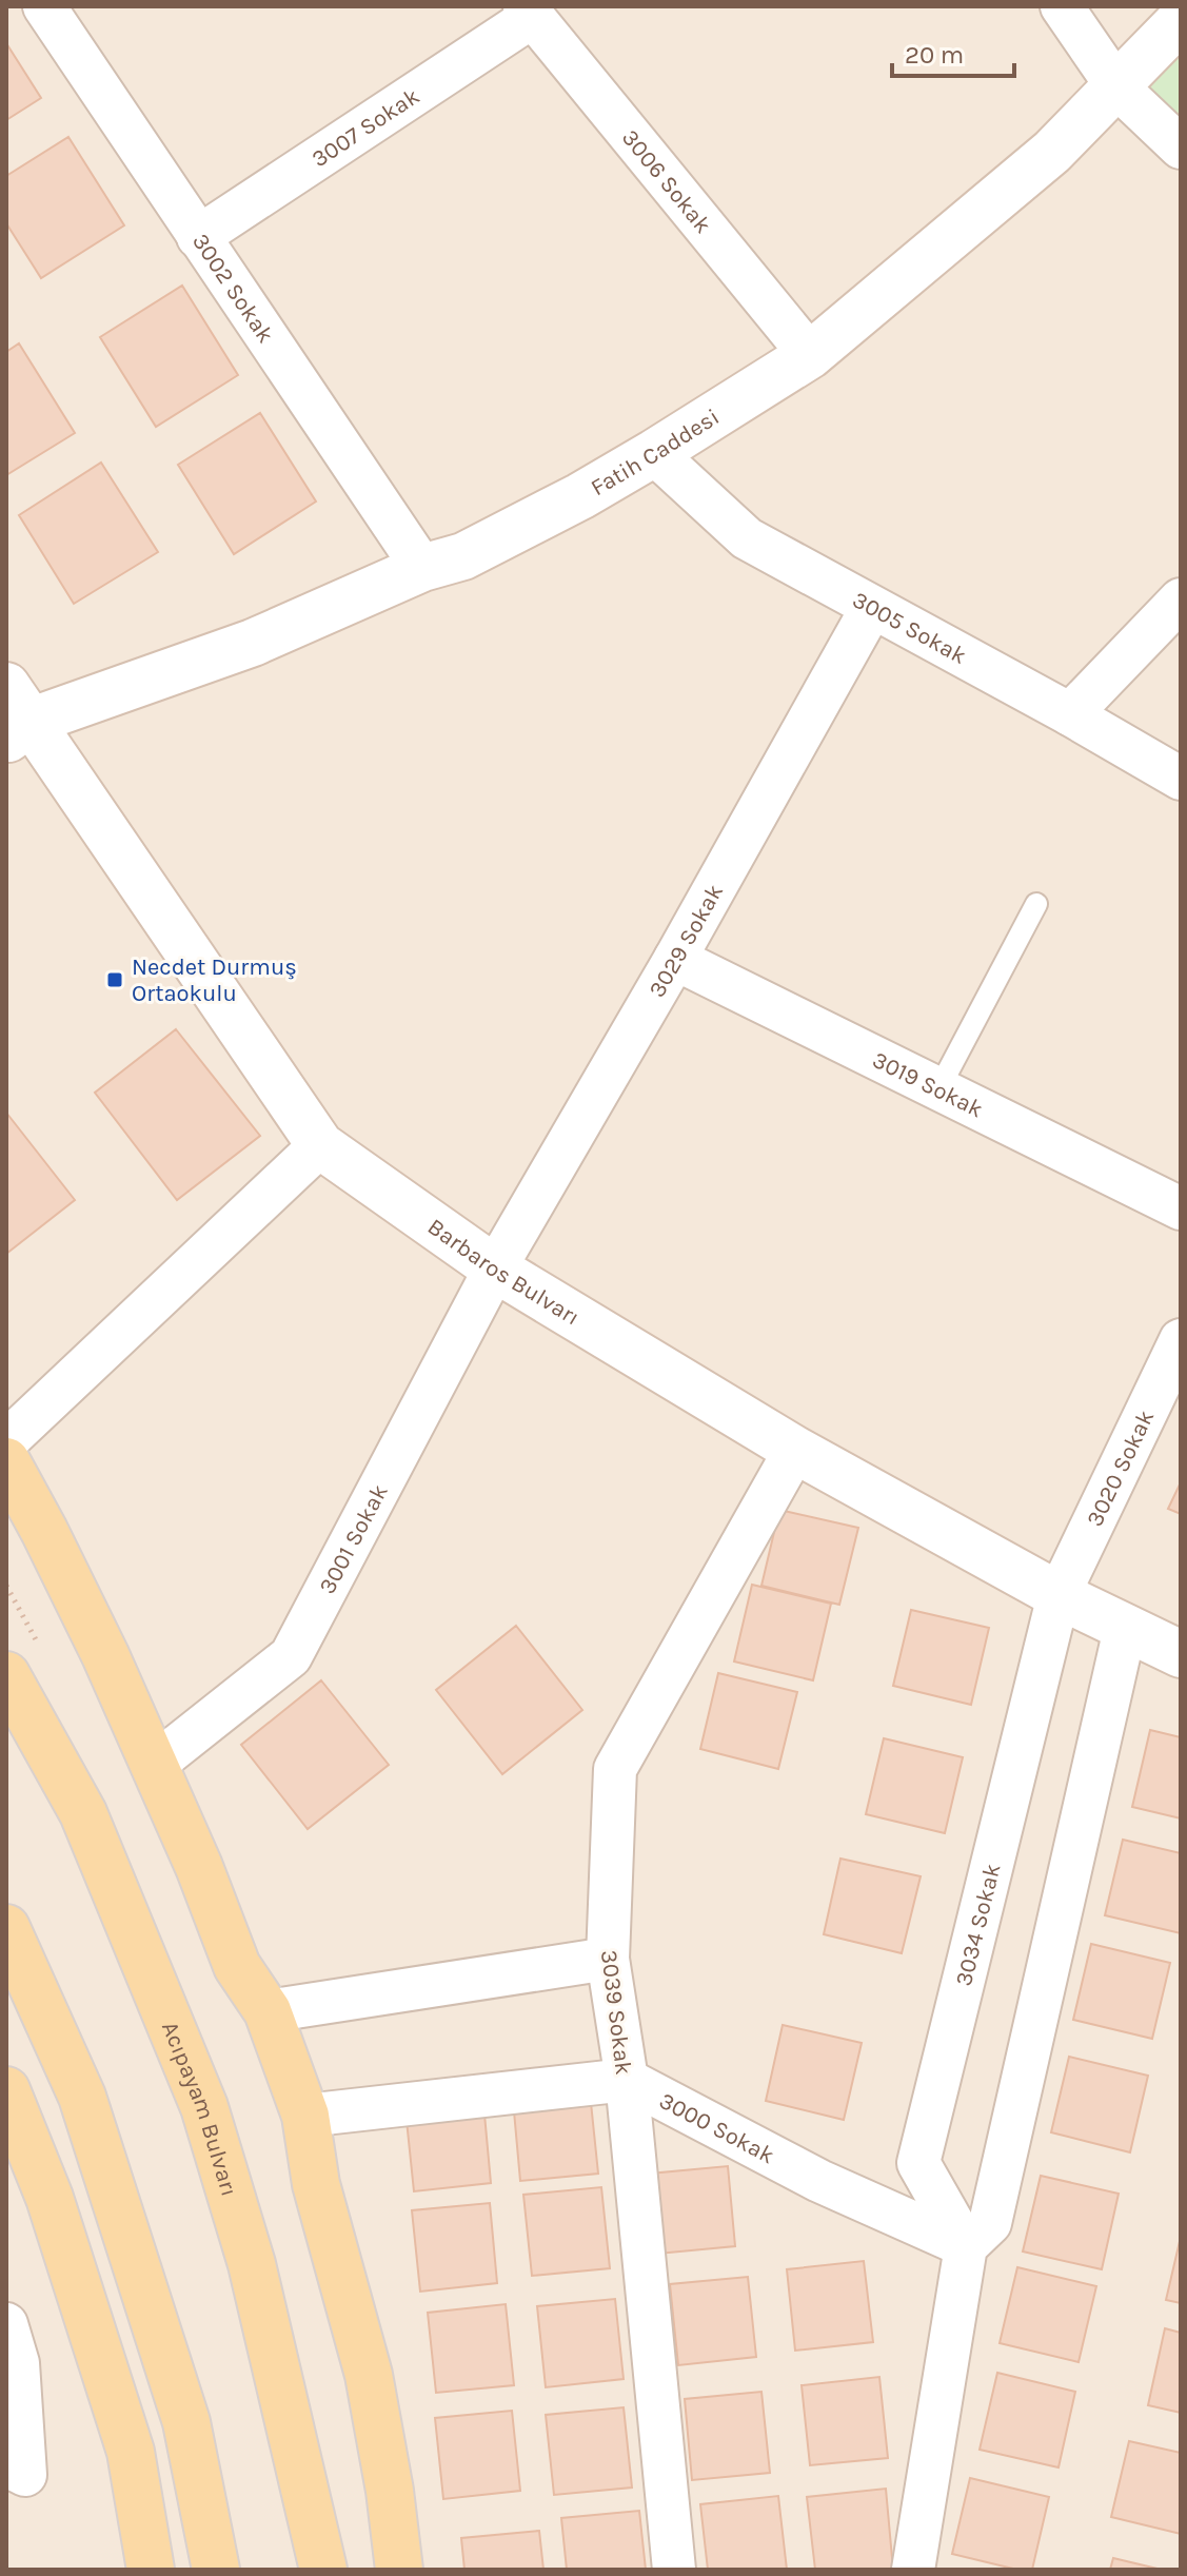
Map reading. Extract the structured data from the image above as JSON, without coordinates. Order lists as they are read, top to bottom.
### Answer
{
  "streets": {
    "main road": ["Acıpayam Bulvarı"],
    "street": [
      "3007 Sokak",
      "3006 Sokak",
      "3002 Sokak",
      "Fatih Caddesi",
      "3005 Sokak",
      "3029 Sokak",
      "3019 Sokak",
      "Barbaros Bulvarı",
      "3020 Sokak",
      "3001 Sokak",
      "3034 Sokak",
      "3039 Sokak",
      "3000 Sokak"
    ]
  },
  "crossings": [
    ["3007 Sokak", "3006 Sokak"],
    ["3007 Sokak", "3002 Sokak"],
    ["3006 Sokak", "Fatih Caddesi"],
    ["3002 Sokak", "Fatih Caddesi"],
    ["Fatih Caddesi", "3005 Sokak"],
    ["Fatih Caddesi", "Barbaros Bulvarı"],
    ["3005 Sokak", "3029 Sokak"],
    ["3029 Sokak", "3019 Sokak"],
    ["3029 Sokak", "Barbaros Bulvarı"],
    ["3029 Sokak", "3001 Sokak"],
    ["Barbaros Bulvarı", "3020 Sokak"],
    ["Barbaros Bulvarı", "3001 Sokak"],
    ["Barbaros Bulvarı", "3034 Sokak"],
    ["Barbaros Bulvarı", "3039 Sokak"],
    ["3020 Sokak", "3034 Sokak"],
    ["3034 Sokak", "3000 Sokak"],
    ["3039 Sokak", "3000 Sokak"]
  ],
  "places": {
    "transit": ["Necdet Durmuş Ortaokulu"]
  },
  "scale_bar": "20 m"
}
